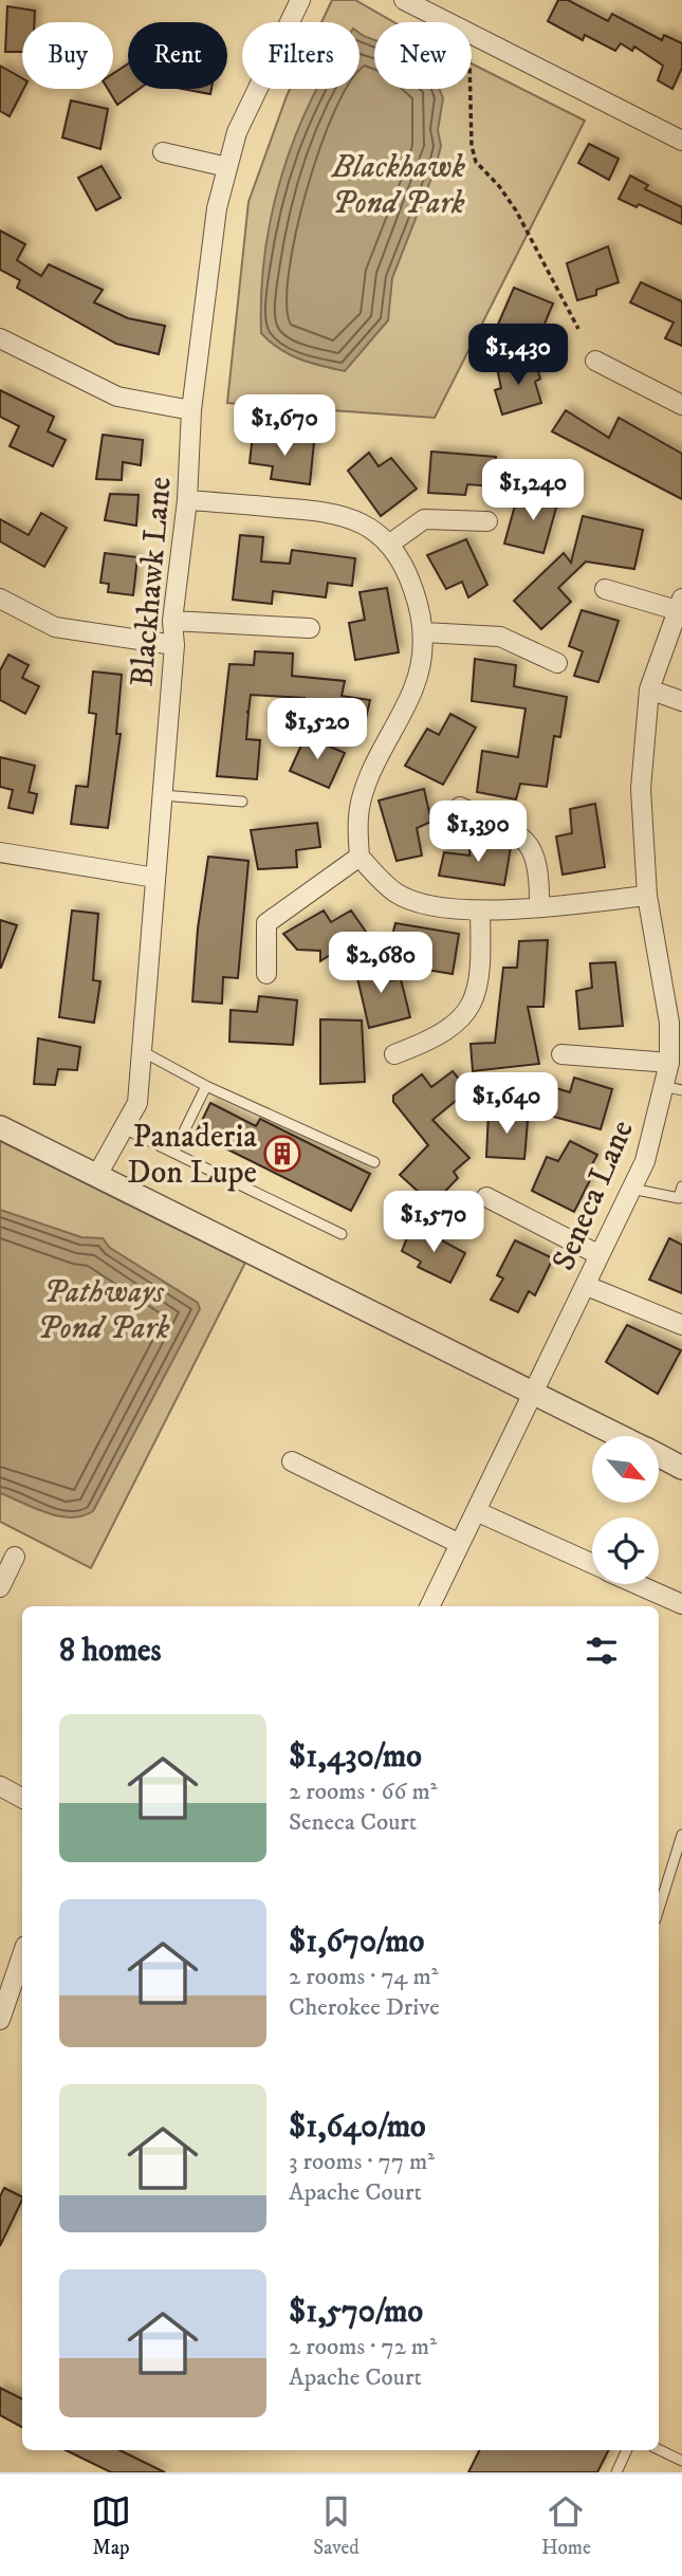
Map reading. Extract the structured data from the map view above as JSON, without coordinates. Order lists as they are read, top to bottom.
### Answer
{
  "streets": {
    "street": ["Blackhawk Lane", "Seneca Lane"]
  },
  "parks": ["Blackhawk Pond Park", "Pathways Pond Park"],
  "places": {
    "building": ["Panaderia Don Lupe"]
  },
  "north": "bottom right",
  "page": {
    "chip": [
      "Buy",
      "Rent",
      "Filters",
      "New"
    ],
    "price": [
      "$1,430",
      "$1,670",
      "$1,240",
      "$1,520",
      "$1,390",
      "$2,680",
      "$1,640",
      "$1,570"
    ],
    "heading": "8 homes",
    "list": [
      {
        "name": "$1,430/mo",
        "note": "2 rooms · 66 m² · Seneca Court"
      },
      {
        "name": "$1,670/mo",
        "note": "2 rooms · 74 m² · Cherokee Drive"
      },
      {
        "name": "$1,640/mo",
        "note": "3 rooms · 77 m² · Apache Court"
      },
      {
        "name": "$1,570/mo",
        "note": "2 rooms · 72 m² · Apache Court"
      }
    ],
    "tabs": ["Map", "Saved", "Home"]
  }
}
